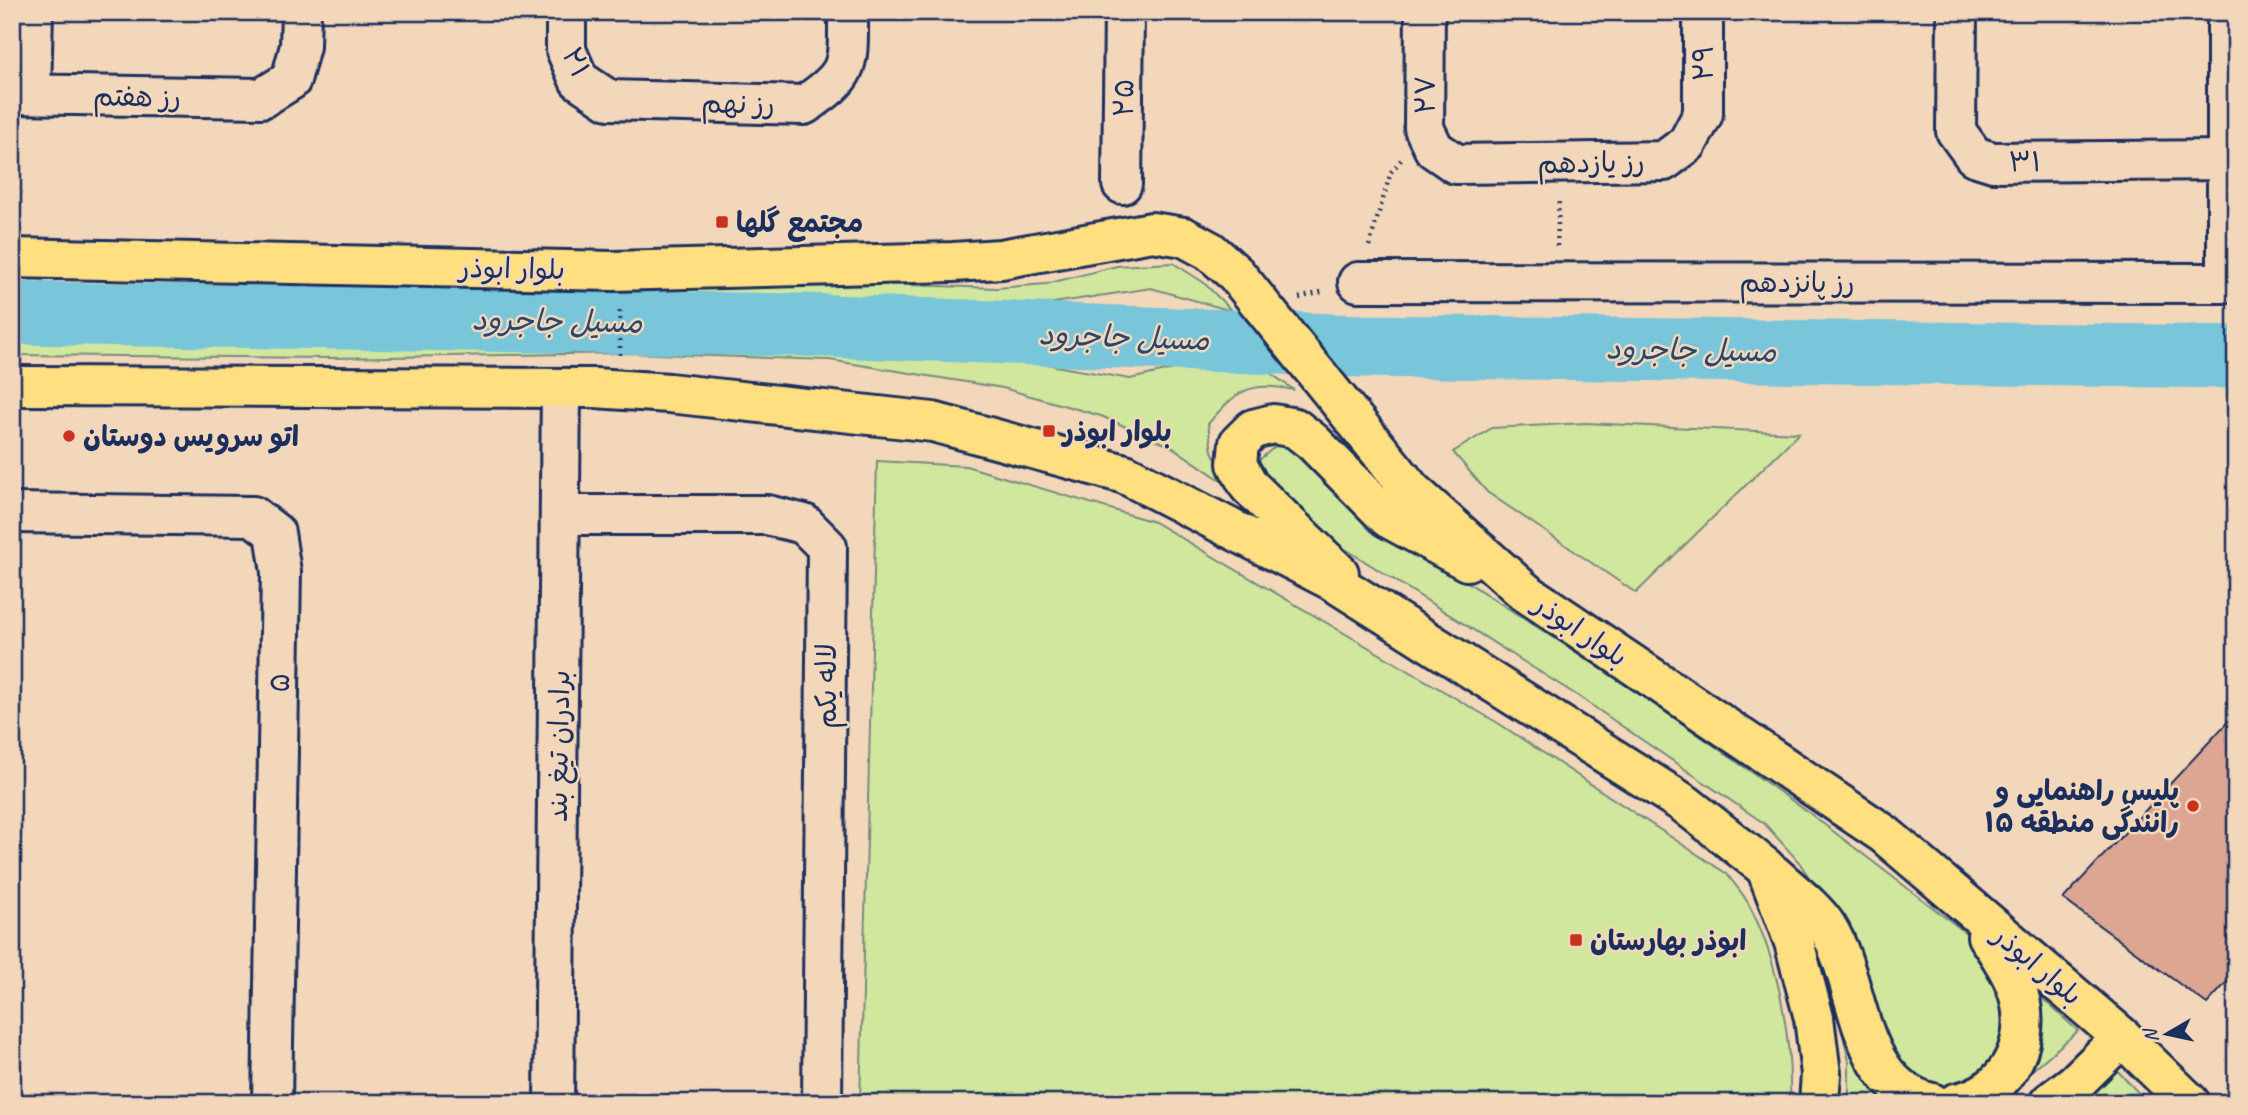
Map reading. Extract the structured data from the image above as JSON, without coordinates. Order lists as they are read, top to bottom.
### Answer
{
  "streets": {
    "main road": ["بلوار ابوذر"],
    "street": [
      "۲۱",
      "۲۹",
      "۲۷",
      "رز هفتم",
      "۲۵",
      "رز نهم",
      "۳۱",
      "رز یازدهم",
      "رز پانزدهم",
      "۵",
      "لاله یکم",
      "برادران تیغ بند"
    ]
  },
  "crossings": [
    ["۲۱", "رز نهم"],
    ["۲۹", "رز یازدهم"],
    ["۲۷", "رز یازدهم"],
    ["لاله یکم", "برادران تیغ بند"]
  ],
  "water": ["مسیل جاجرود"],
  "places": {
    "transit": ["مجتمع گلها", "بلوار ابوذر", "ابوذر بهارستان"],
    "other": ["اتو سرویس دوستان", "پلیس راهنمایی و رانندگی منطقه ۱۵"]
  },
  "north": "left"
}
